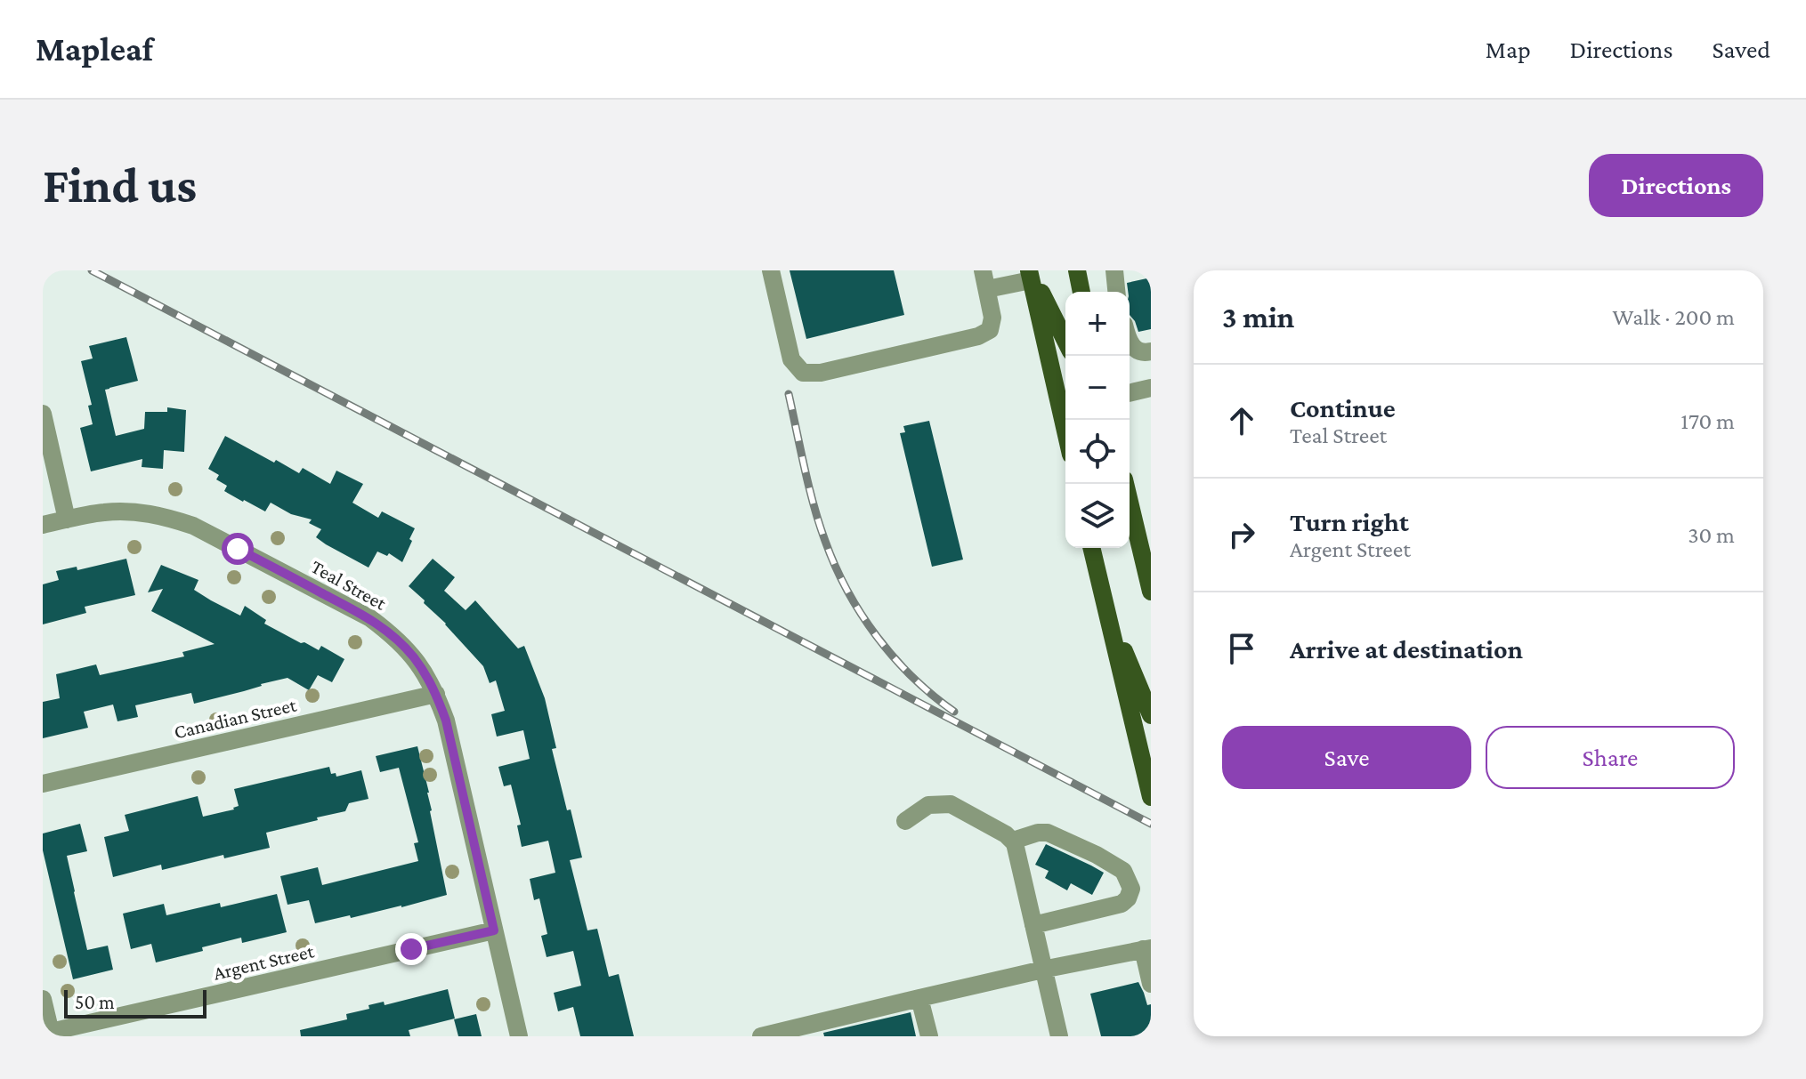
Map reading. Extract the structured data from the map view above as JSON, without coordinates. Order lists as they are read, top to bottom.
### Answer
{
  "streets": {
    "street": ["Teal Street", "Canadian Street", "Argent Street"]
  },
  "crossings": [
    ["Teal Street", "Canadian Street"],
    ["Teal Street", "Argent Street"]
  ],
  "scale_bar": "50 m",
  "page": {
    "header": "Mapleaf",
    "nav": ["Map", "Directions", "Saved"],
    "buttons": [
      "Directions",
      ["Save", "Share"]
    ],
    "title": "Find us",
    "heading": ["3 min", "Walk · 200 m"],
    "map_buttons": ["+", "−"],
    "list": [
      ["Continue", "Teal Street", "170 m"],
      ["Turn right", "Argent Street", "30 m"],
      "Arrive at destination"
    ],
    "scale": "50 m"
  }
}
